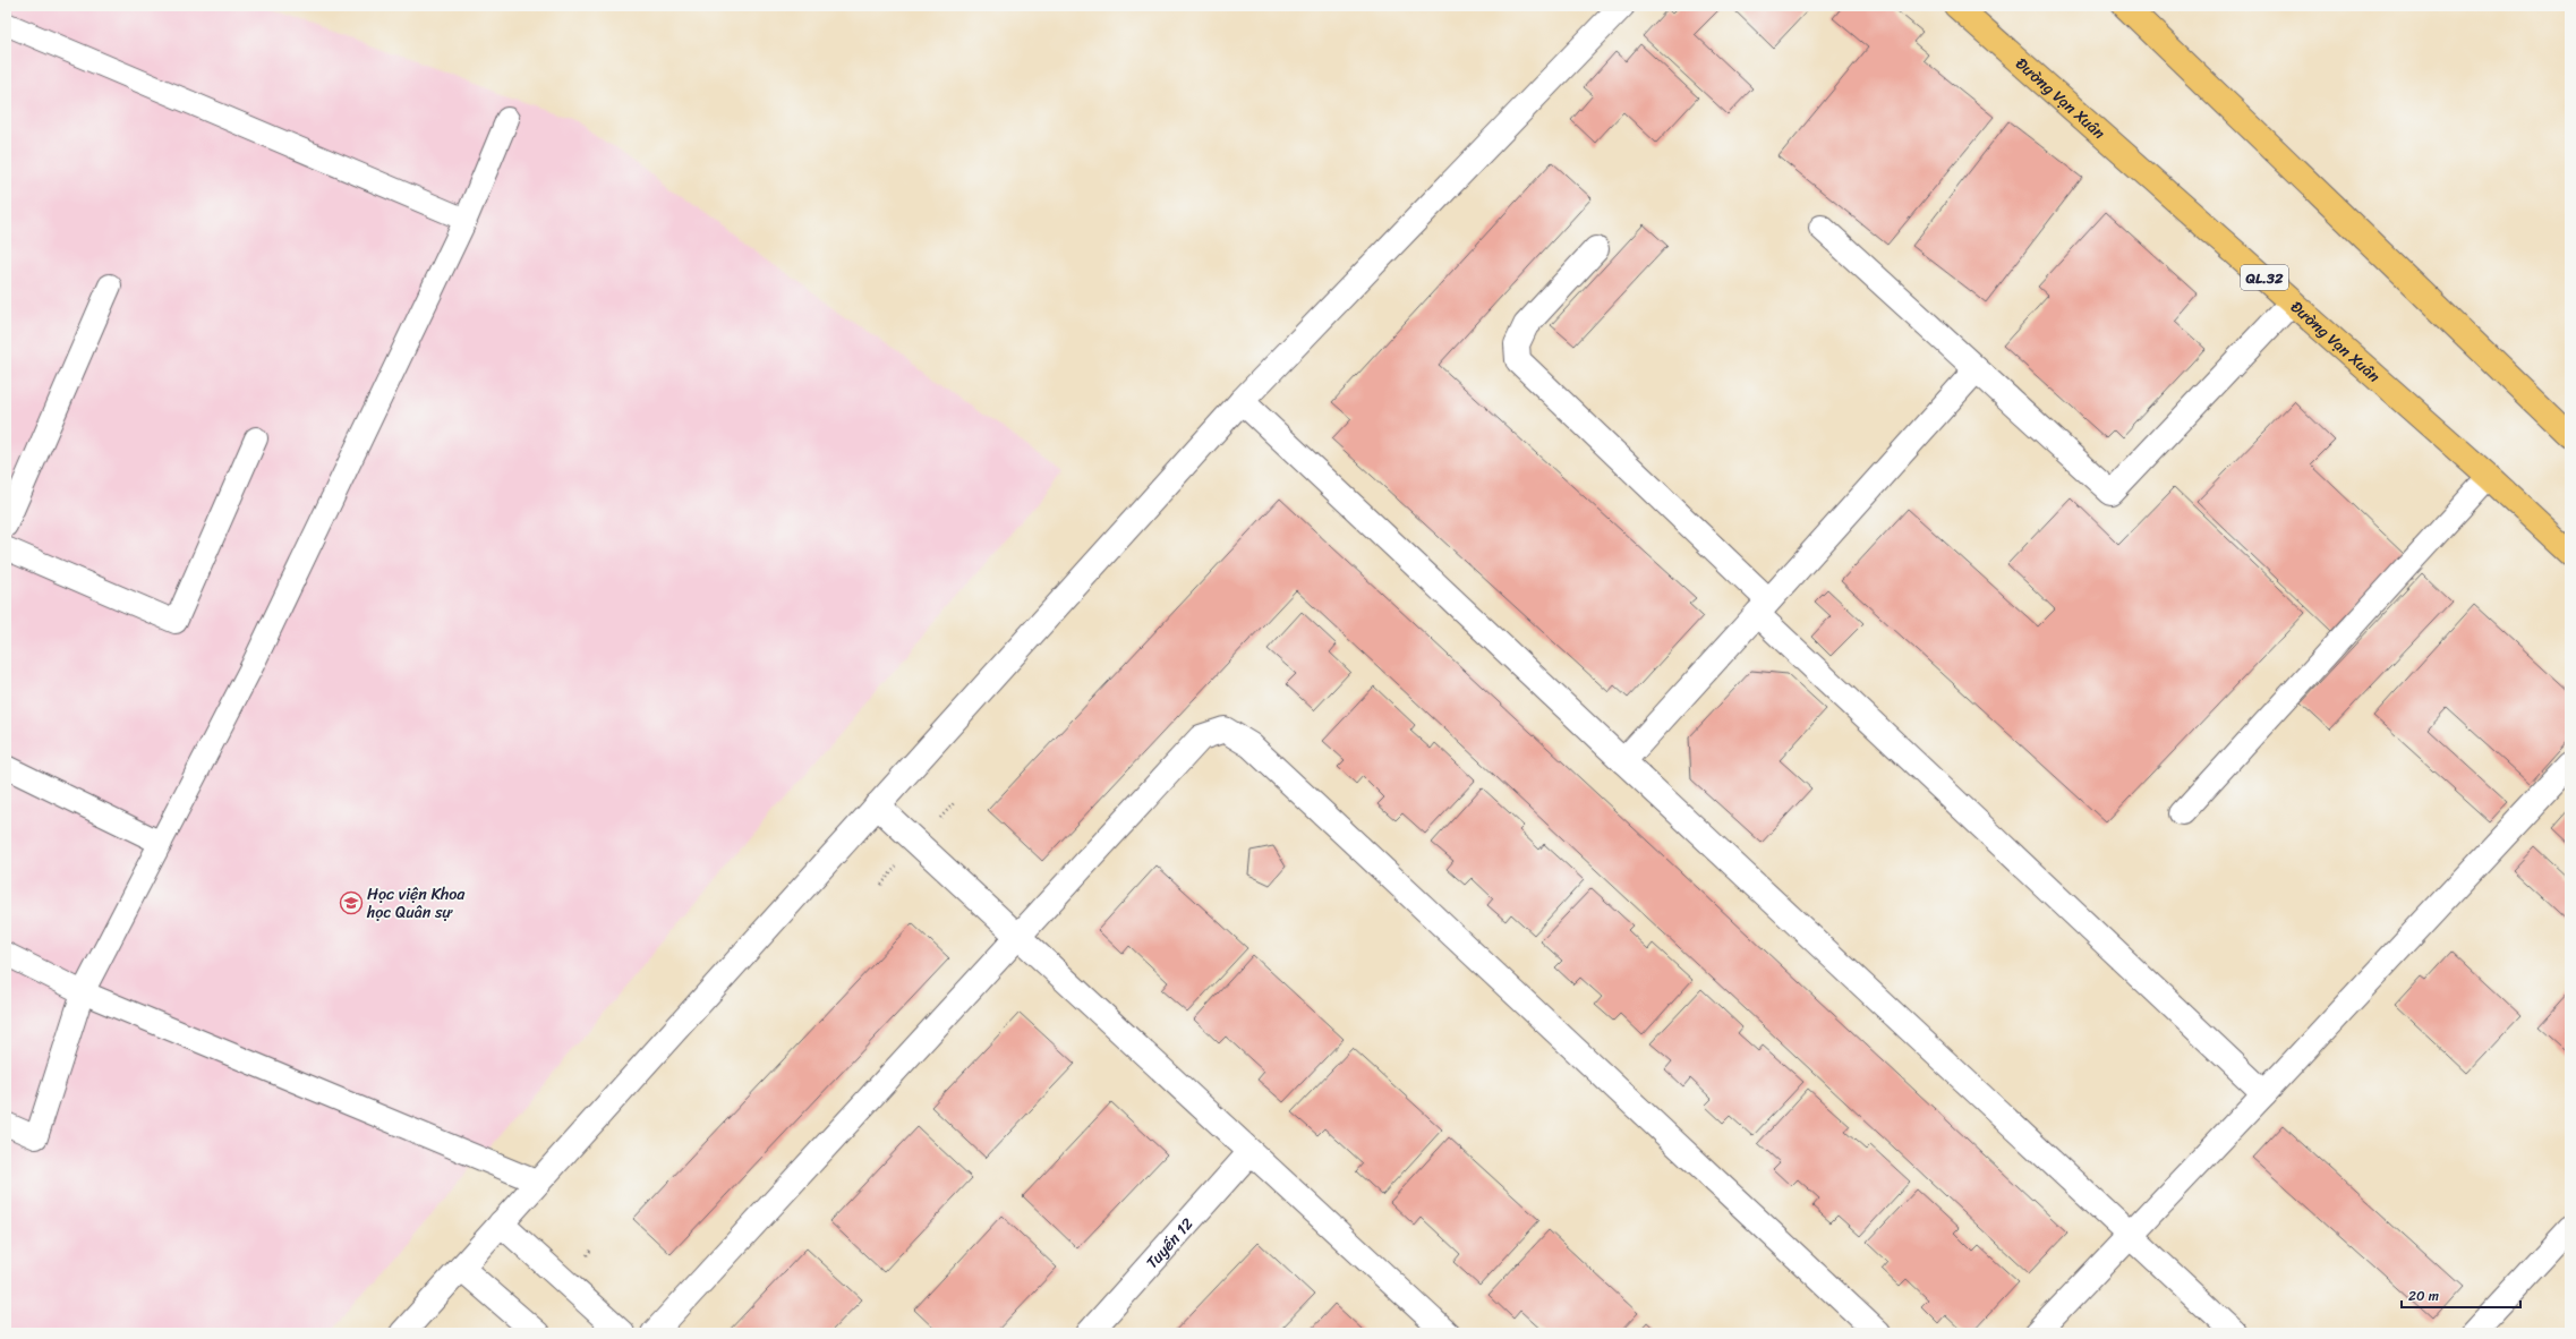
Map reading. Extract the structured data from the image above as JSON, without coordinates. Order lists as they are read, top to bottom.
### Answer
{
  "streets": {
    "highway": ["Đường Vạn Xuân", "QL.32"],
    "street": ["Tuyến 12"]
  },
  "places": {
    "school or university": ["Học viện Khoa học Quân sự"]
  },
  "scale_bar": "20 m"
}
